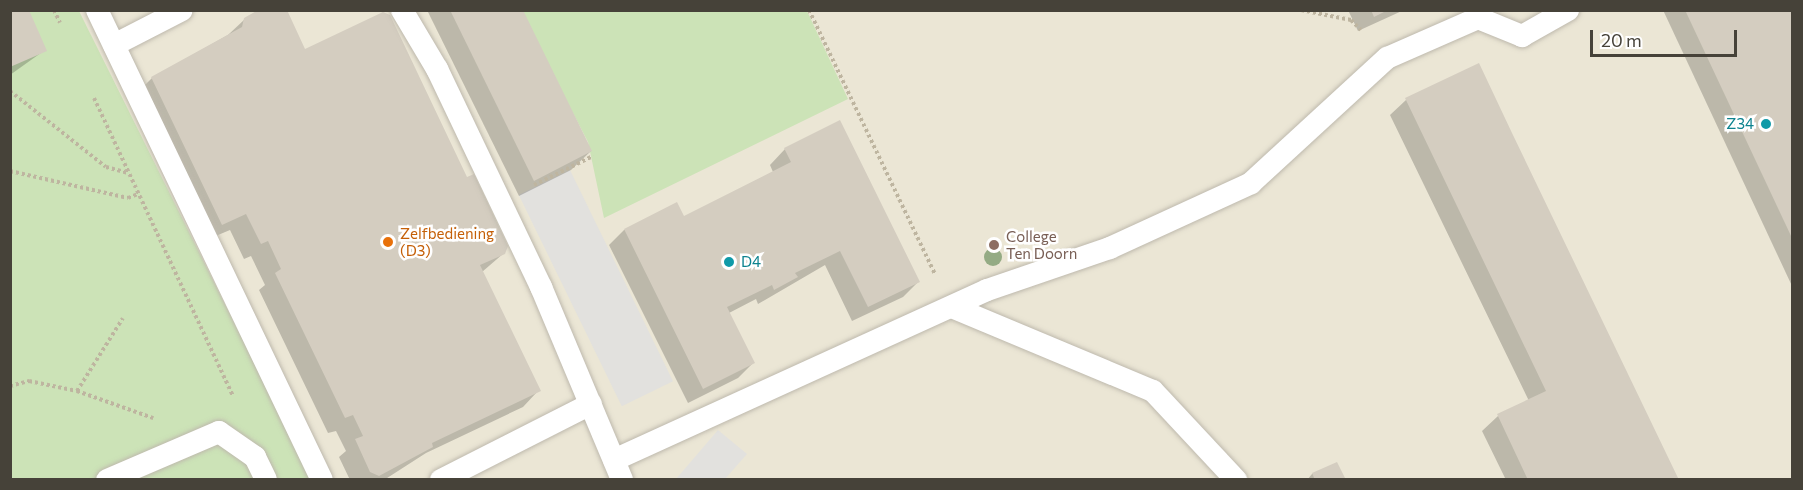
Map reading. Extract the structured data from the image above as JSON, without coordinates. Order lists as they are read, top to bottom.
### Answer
{
  "places": [
    "Z34",
    "Zelfbediening (D3)",
    "College Ten Doorn",
    "D4"
  ],
  "scale_bar": "20 m"
}
